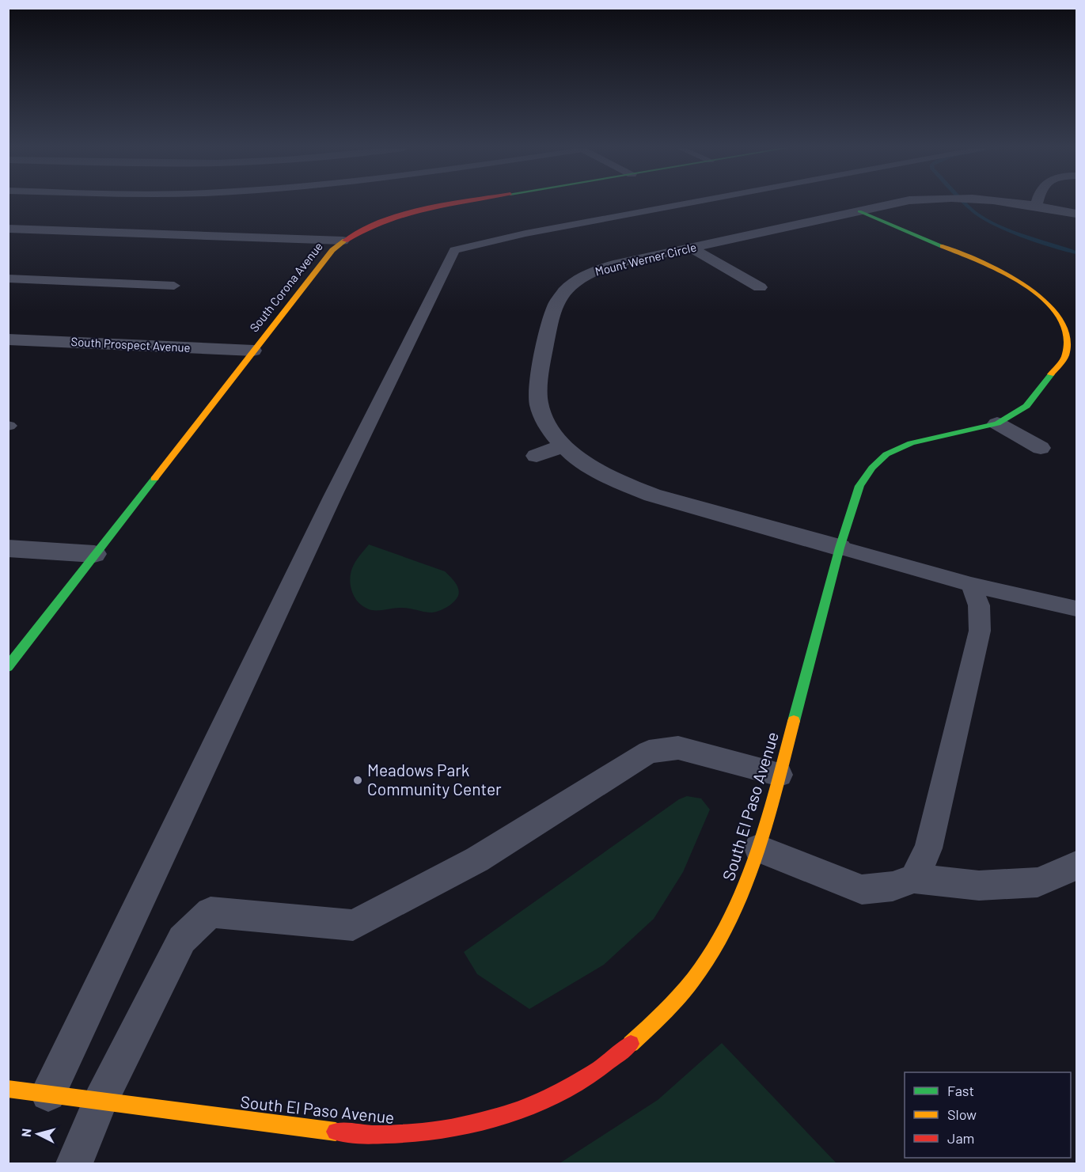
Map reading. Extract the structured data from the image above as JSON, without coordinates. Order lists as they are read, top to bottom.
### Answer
{
  "streets": {
    "street": [
      "Mount Werner Circle",
      "South Corona Avenue",
      "South Prospect Avenue",
      "South El Paso Avenue"
    ]
  },
  "crossings": [
    ["Mount Werner Circle", "South El Paso Avenue"],
    ["South Corona Avenue", "South Prospect Avenue"]
  ],
  "places": ["Meadows Park Community Center"],
  "legend": ["Fast", "Slow", "Jam"],
  "north": "left"
}
